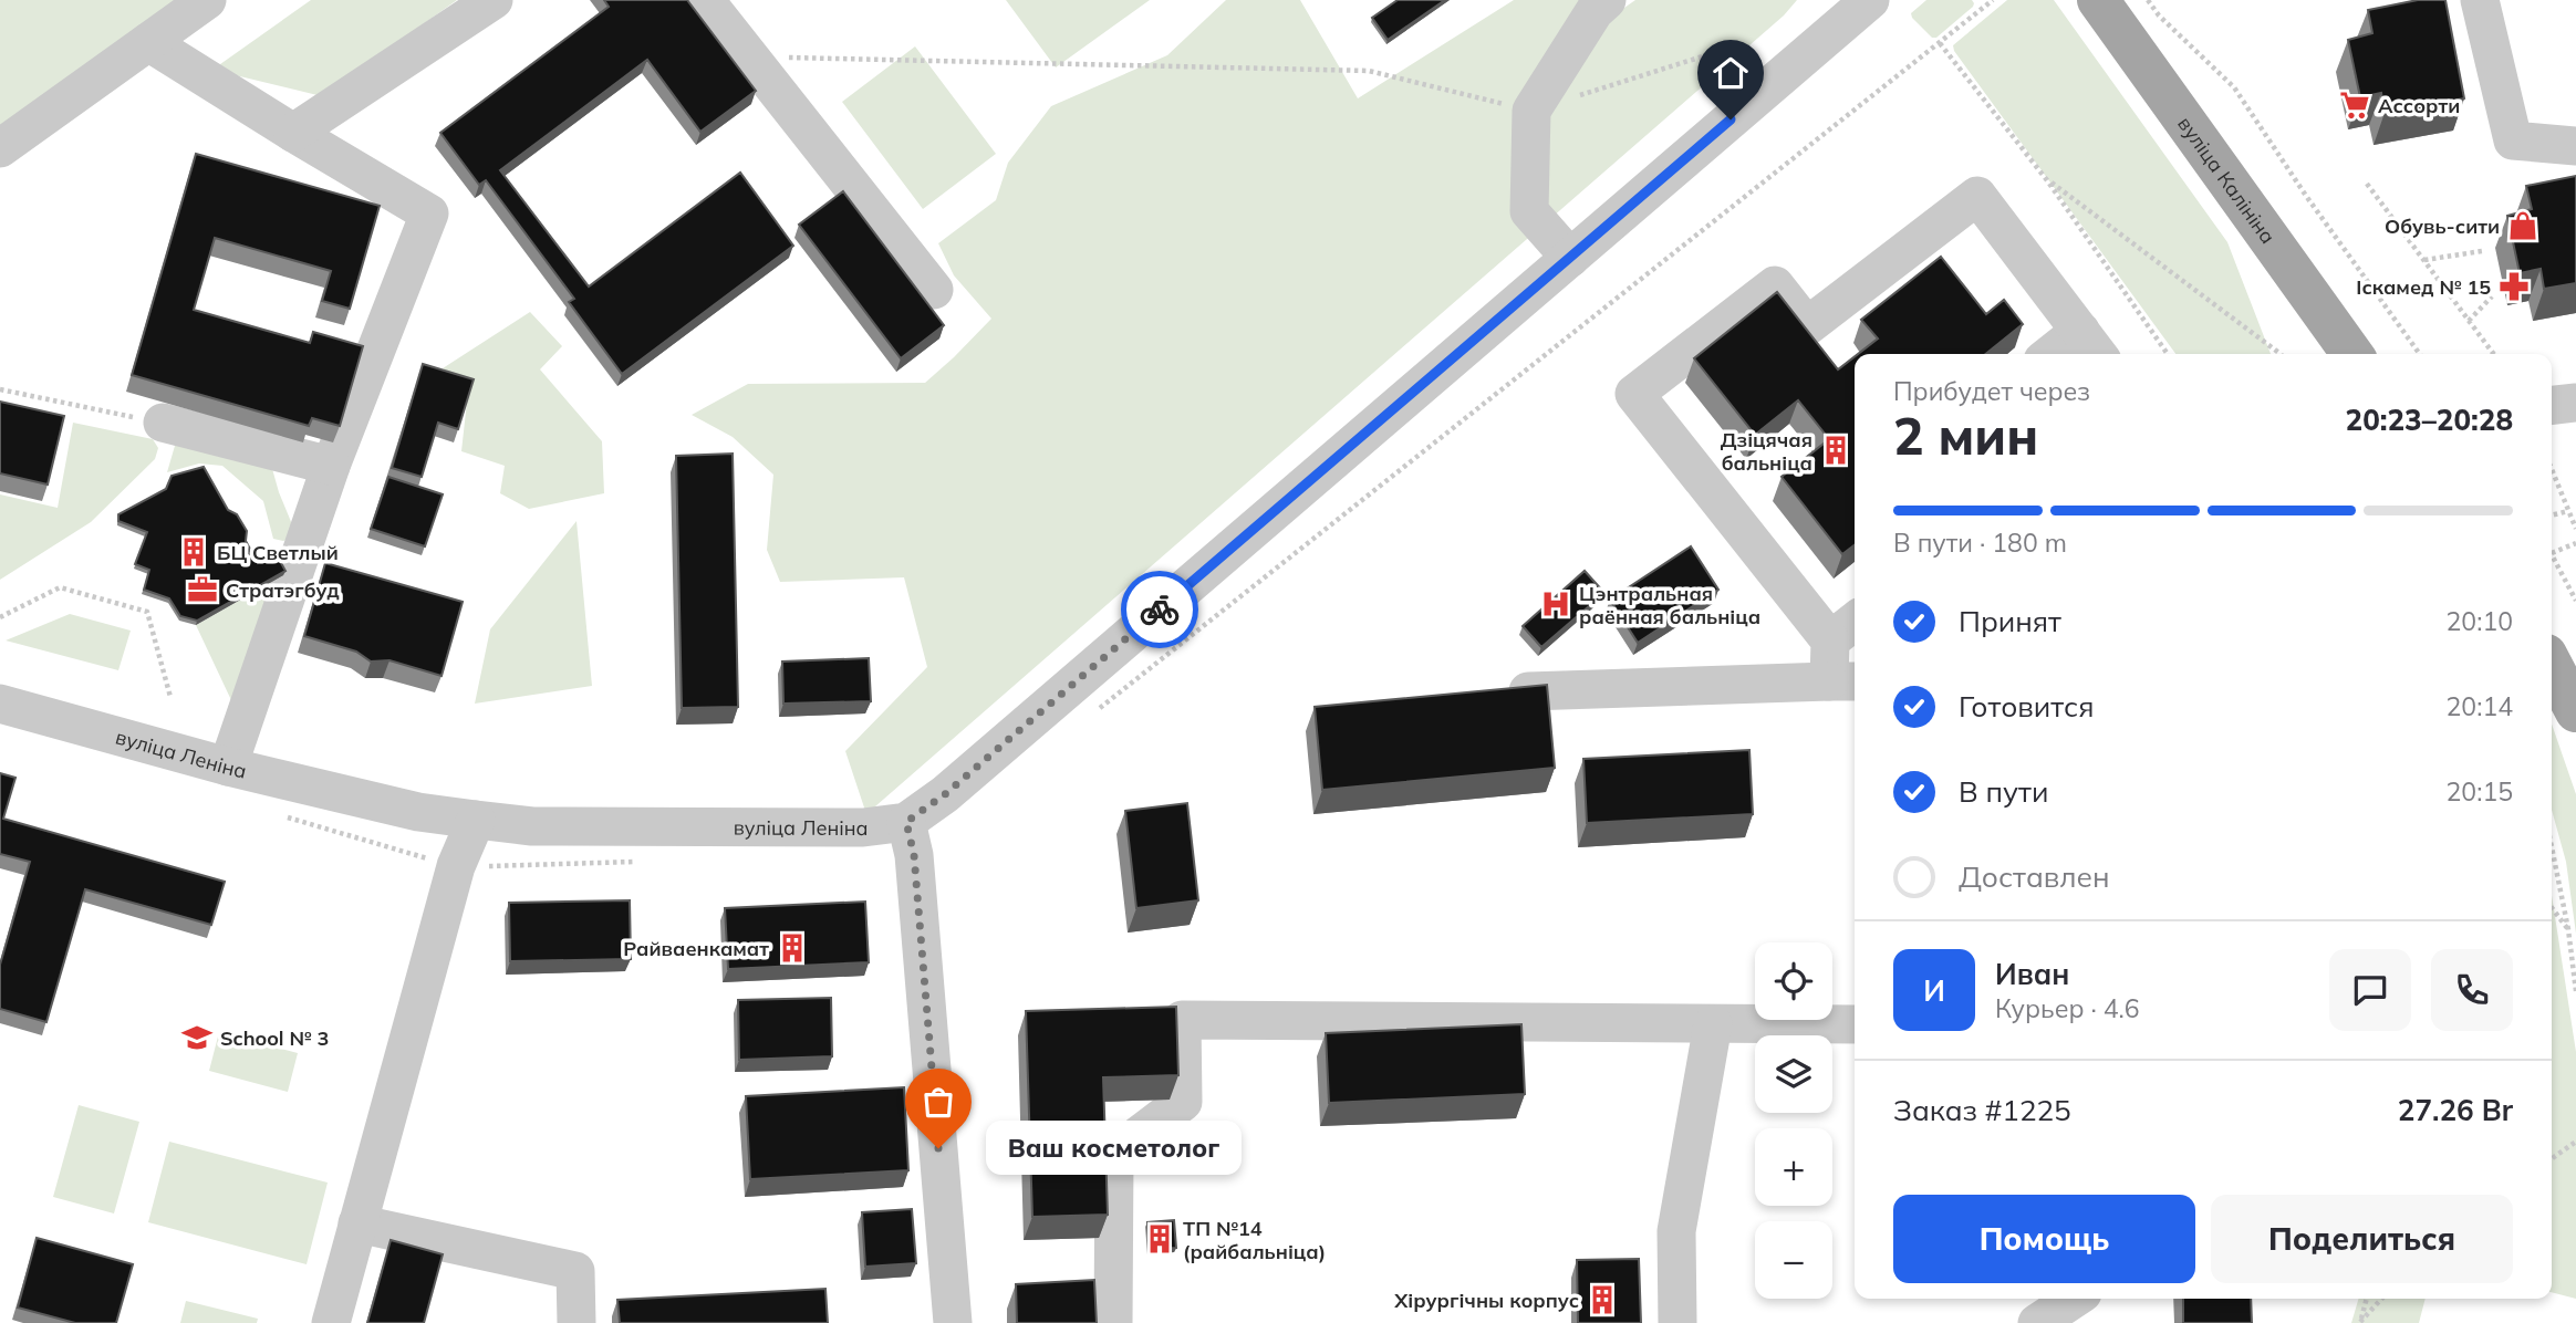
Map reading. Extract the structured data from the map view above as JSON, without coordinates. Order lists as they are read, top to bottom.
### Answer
{
  "streets": {
    "main road": ["вуліца Калініна"],
    "street": ["вуліца Леніна"]
  },
  "places": {
    "supermarket": ["Ассорти"],
    "shop": ["Обувь-сити"],
    "pharmacy": ["Іскамед № 15"],
    "building": [
      "Дзіцячая бальніца",
      "БЦ Светлый",
      "Райваенкамат",
      "ТП №14 (райбальніца)",
      "Хірургічны корпус"
    ],
    "office": ["Стратэгбуд"],
    "hospital": ["Цэнтральная раённая бальніца"],
    "school or university": ["School № 3"],
    "other": ["Ваш косметолог"]
  },
  "page": {
    "heading": ["2 мин", "Прибудет через", "20:23–20:28"],
    "panel": [
      "Иван",
      "Курьер · 4.6",
      "Заказ #1225",
      "27.26 Br"
    ],
    "bar": "В пути · 180 m",
    "list": [
      ["Принят", "20:10"],
      ["Готовится", "20:14"],
      ["В пути", "20:15"],
      "Доставлен"
    ],
    "map_buttons": ["+", "−"],
    "round": "И",
    "bubble": "Ваш косметолог",
    "buttons": ["Помощь", "Поделиться"]
  }
}
